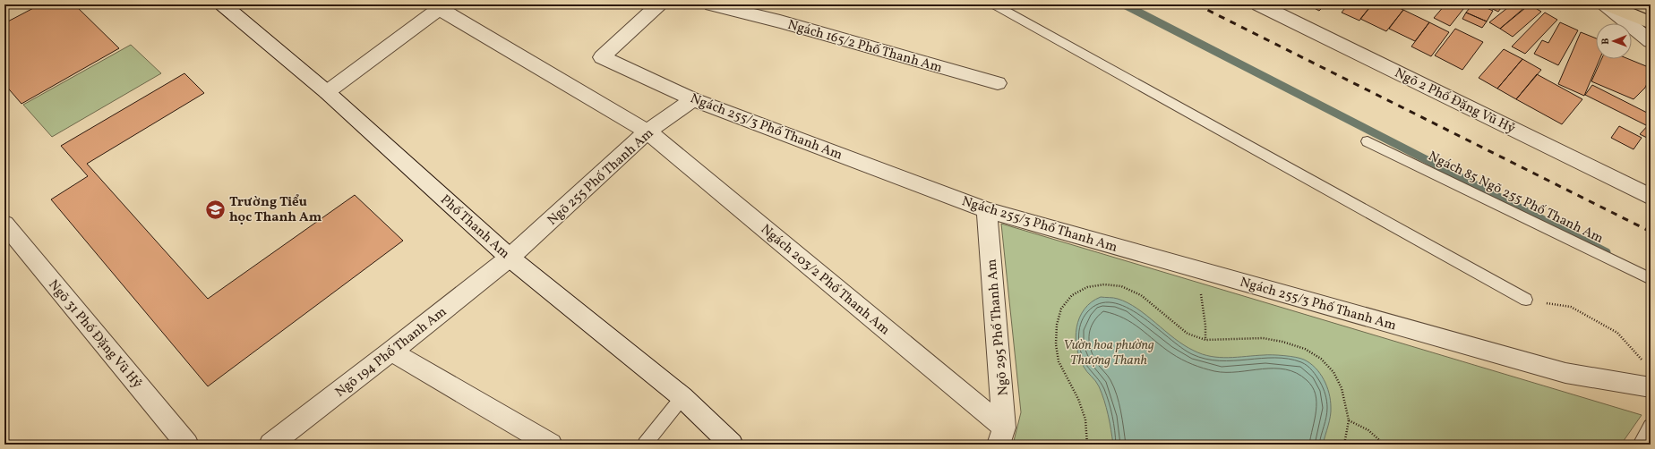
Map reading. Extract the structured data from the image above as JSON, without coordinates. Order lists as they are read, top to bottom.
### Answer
{
  "streets": {
    "street": [
      "Ngách 165/2 Phố Thanh Am",
      "Ngõ 2 Phố Đặng Vũ Hỷ",
      "Ngách 255/3 Phố Thanh Am",
      "Ngõ 255 Phố Thanh Am",
      "Phố Thanh Am",
      "Ngách 203/2 Phố Thanh Am",
      "Ngõ 295 Phố Thanh Am",
      "Ngõ 31 Phố Đặng Vũ Hỷ",
      "Ngõ 194 Phố Thanh Am"
    ],
    "lane": ["Ngách 85 Ngõ 255 Phố Thanh Am"]
  },
  "crossings": [
    ["Ngách 255/3 Phố Thanh Am", "Ngõ 255 Phố Thanh Am"],
    ["Ngách 255/3 Phố Thanh Am", "Ngõ 295 Phố Thanh Am"],
    ["Ngõ 255 Phố Thanh Am", "Phố Thanh Am"],
    ["Ngõ 255 Phố Thanh Am", "Ngách 203/2 Phố Thanh Am"],
    ["Ngõ 255 Phố Thanh Am", "Ngõ 194 Phố Thanh Am"],
    ["Phố Thanh Am", "Ngõ 194 Phố Thanh Am"],
    ["Ngách 203/2 Phố Thanh Am", "Ngõ 295 Phố Thanh Am"]
  ],
  "parks": ["Vườn hoa phường Thượng Thanh"],
  "places": {
    "school or university": ["Trường Tiểu học Thanh Am"]
  },
  "north": "left"
}
